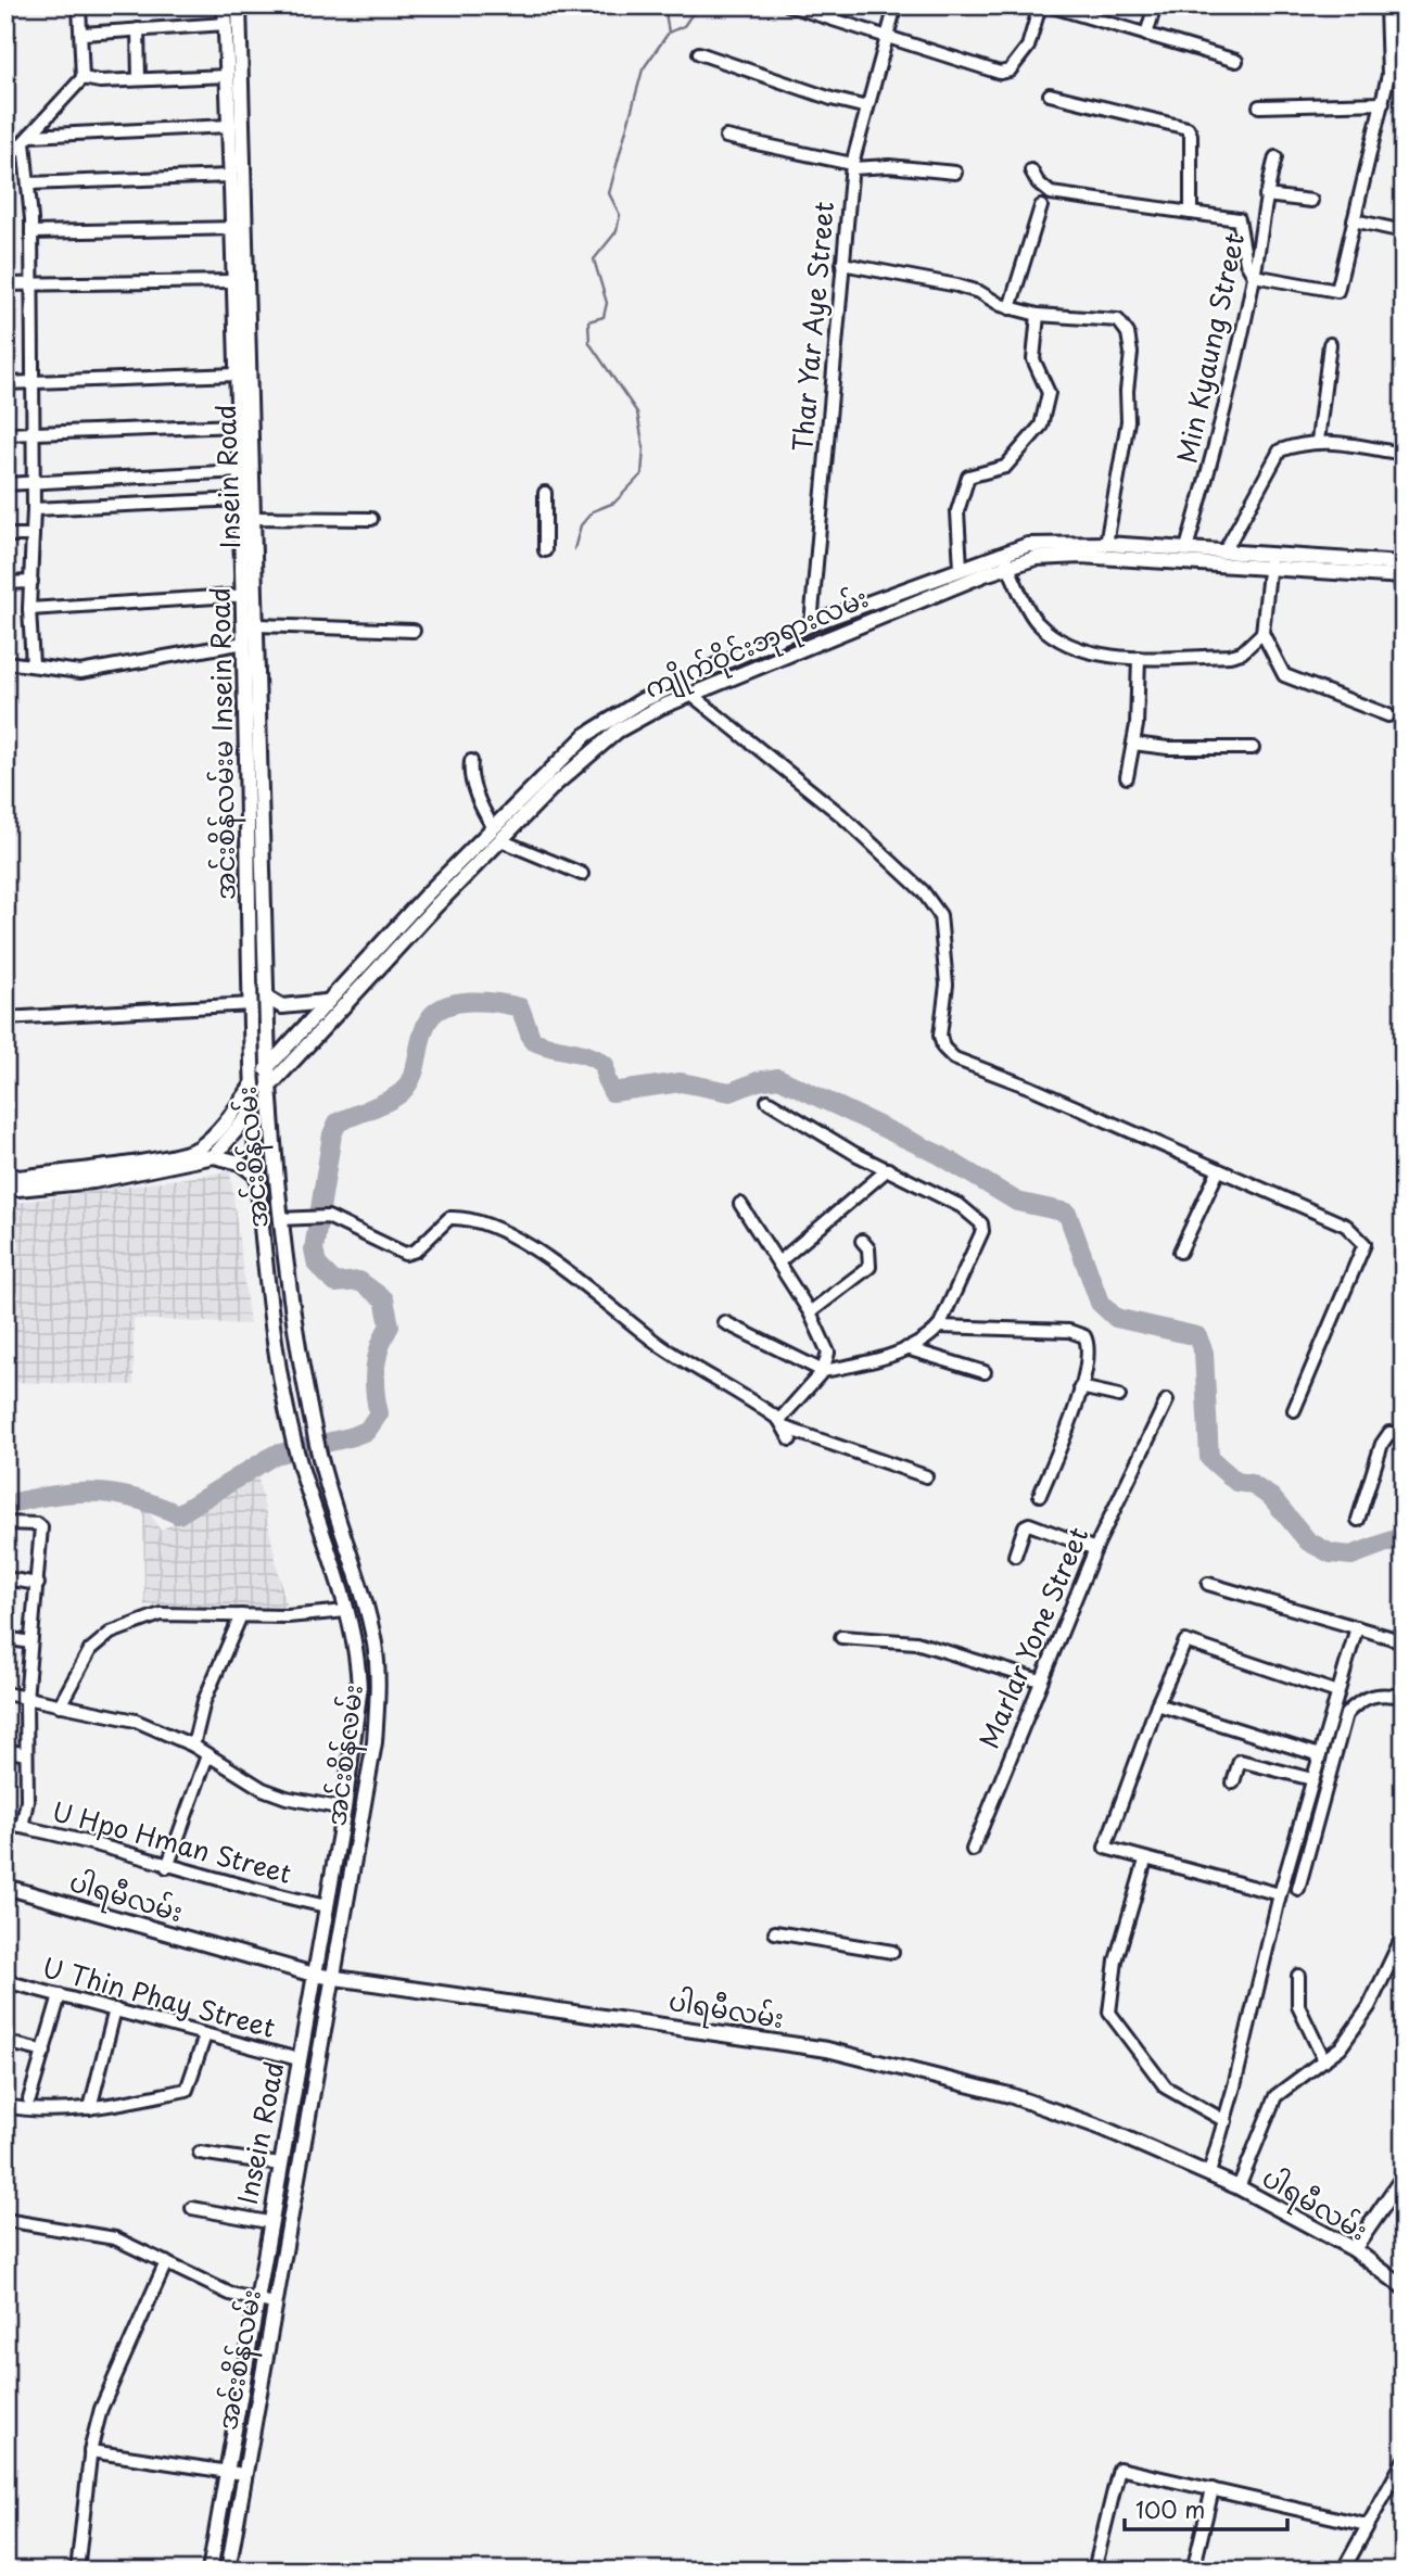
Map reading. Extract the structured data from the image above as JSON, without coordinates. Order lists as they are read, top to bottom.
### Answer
{
  "streets": {
    "main road": [
      "Insein Road",
      "ကျိုက်ဝိုင်းဘုရားလမ်း",
      "အင်းစိန်လမ်းမ Insein Road",
      "အင်းစိန်လမ်း",
      "ပါရမီလမ်း"
    ],
    "street": [
      "Thar Yar Aye Street",
      "Min Kyaung Street",
      "Marlar Yone Street",
      "U Hpo Hman Street",
      "U Thin Phay Street"
    ]
  },
  "crossings": [
    ["Thar Yar Aye Street", "ကျိုက်ဝိုင်းဘုရားလမ်း"],
    ["Min Kyaung Street", "ကျိုက်ဝိုင်းဘုရားလမ်း"],
    ["Insein Road", "အင်းစိန်လမ်းမ Insein Road"],
    ["Insein Road", "အင်းစိန်လမ်း"],
    ["Insein Road", "ပါရမီလမ်း"],
    ["Insein Road", "U Thin Phay Street"],
    ["ကျိုက်ဝိုင်းဘုရားလမ်း", "အင်းစိန်လမ်း"],
    ["အင်းစိန်လမ်း", "U Hpo Hman Street"],
    ["အင်းစိန်လမ်း", "ပါရမီလမ်း"]
  ],
  "scale_bar": "100 m"
}
